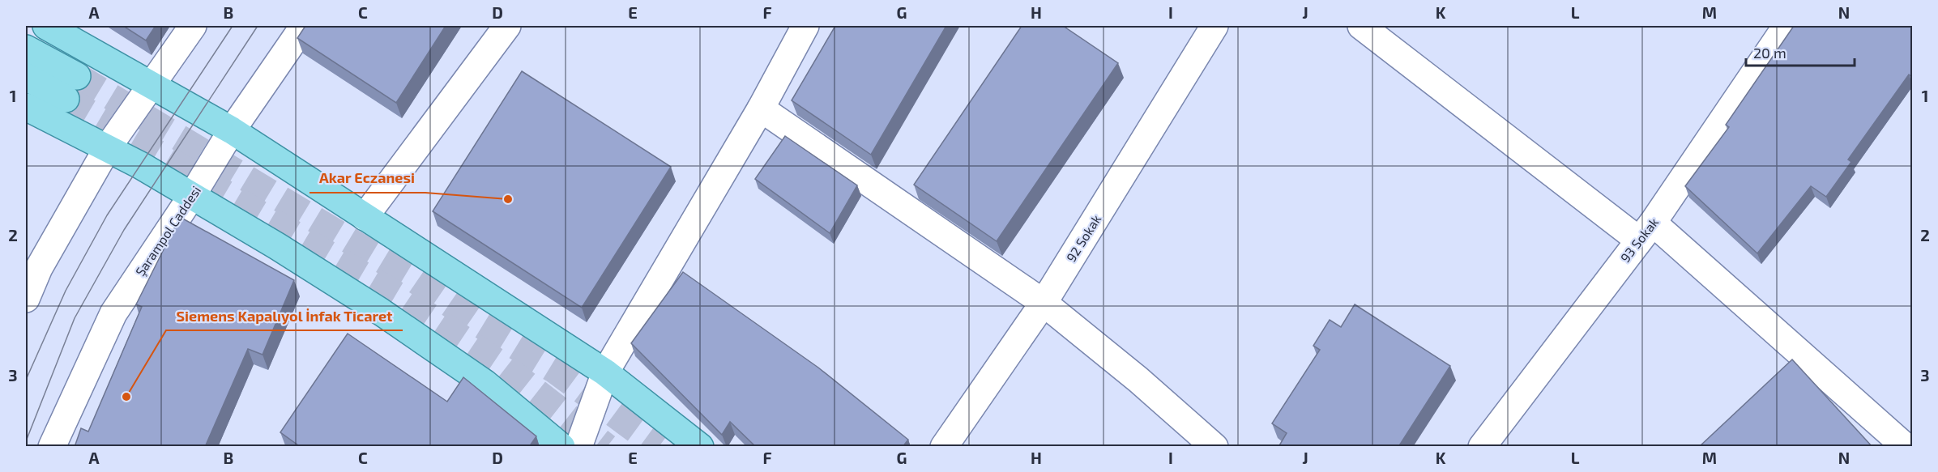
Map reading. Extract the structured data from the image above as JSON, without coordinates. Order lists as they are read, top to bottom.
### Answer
{
  "streets": {
    "street": ["Şarampol Caddesi", "92 Sokak", "93 Sokak"]
  },
  "places": ["Akar Eczanesi", "Siemens Kapalıyol İnfak Ticaret"],
  "scale_bar": "20 m",
  "grid": {
    "columns": [
      "A",
      "B",
      "C",
      "D",
      "E",
      "F",
      "G",
      "H",
      "I",
      "J",
      "K",
      "L",
      "M",
      "N"
    ],
    "rows": ["1", "2", "3"]
  }
}
